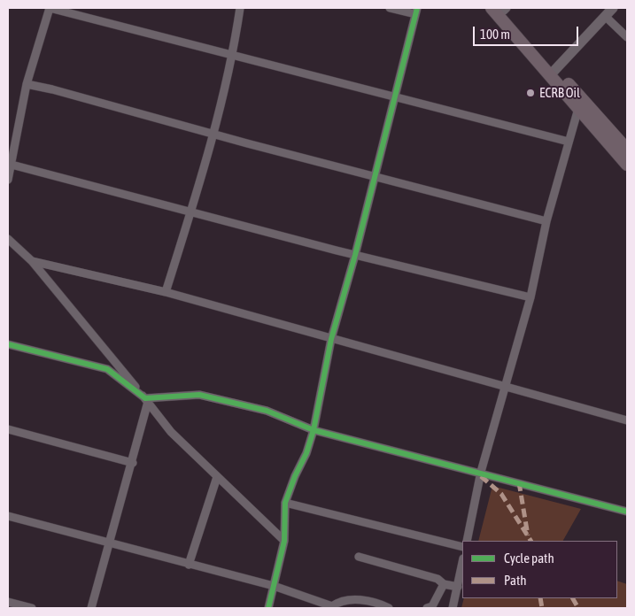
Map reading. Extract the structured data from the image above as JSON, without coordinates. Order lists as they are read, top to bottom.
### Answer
{
  "places": ["ECRB Oil"],
  "legend": ["Cycle path", "Path"],
  "scale_bar": "100 m"
}
